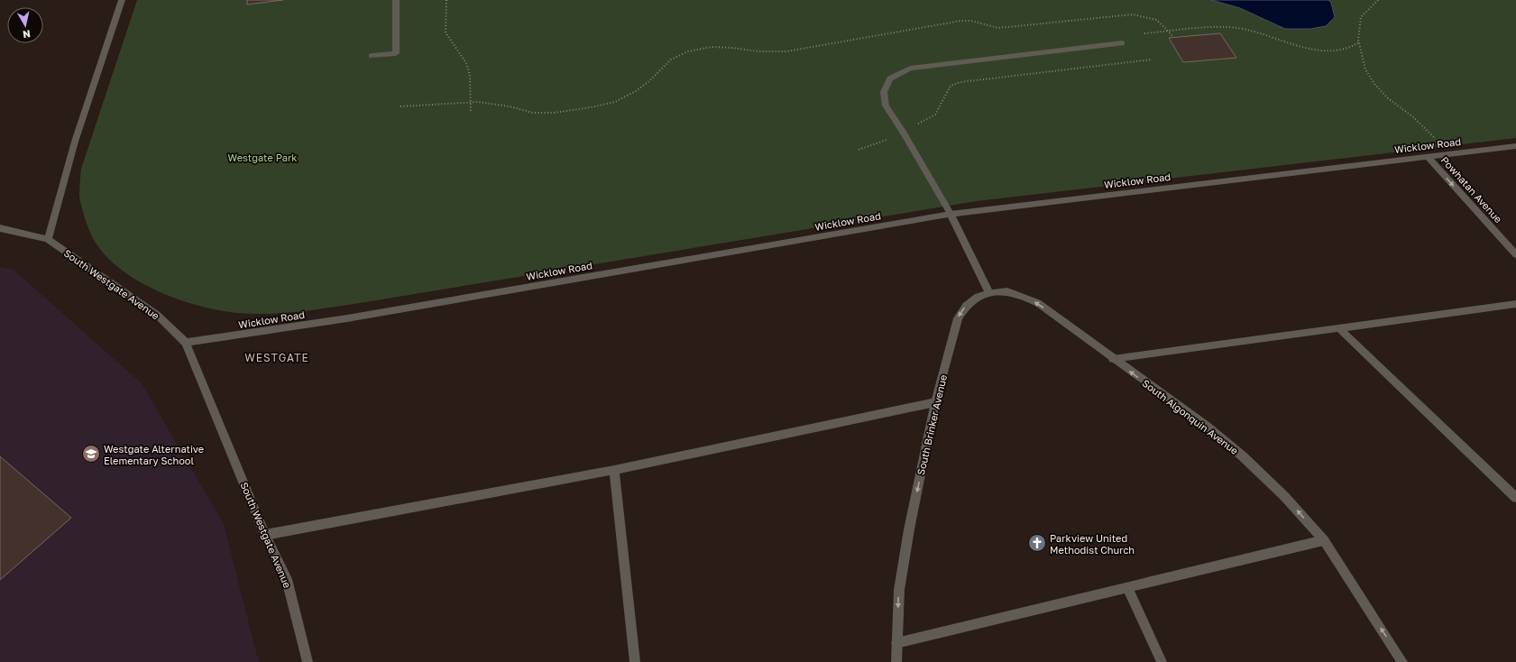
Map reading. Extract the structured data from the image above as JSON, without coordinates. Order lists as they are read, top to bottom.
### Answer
{
  "streets": {
    "street": [
      "Wicklow Road",
      "Powhatan Avenue",
      "South Westgate Avenue",
      "South Algonquin Avenue",
      "South Brinker Avenue"
    ]
  },
  "crossings": [
    ["Wicklow Road", "Powhatan Avenue"],
    ["Wicklow Road", "South Westgate Avenue"],
    ["South Algonquin Avenue", "South Brinker Avenue"]
  ],
  "one_way": ["Powhatan Avenue", "South Algonquin Avenue", "South Brinker Avenue"],
  "districts": ["WESTGATE"],
  "parks": ["Westgate Park"],
  "places": {
    "school or university": ["Westgate Alternative Elementary School"],
    "church": ["Parkview United Methodist Church"]
  },
  "north": "bottom"
}
